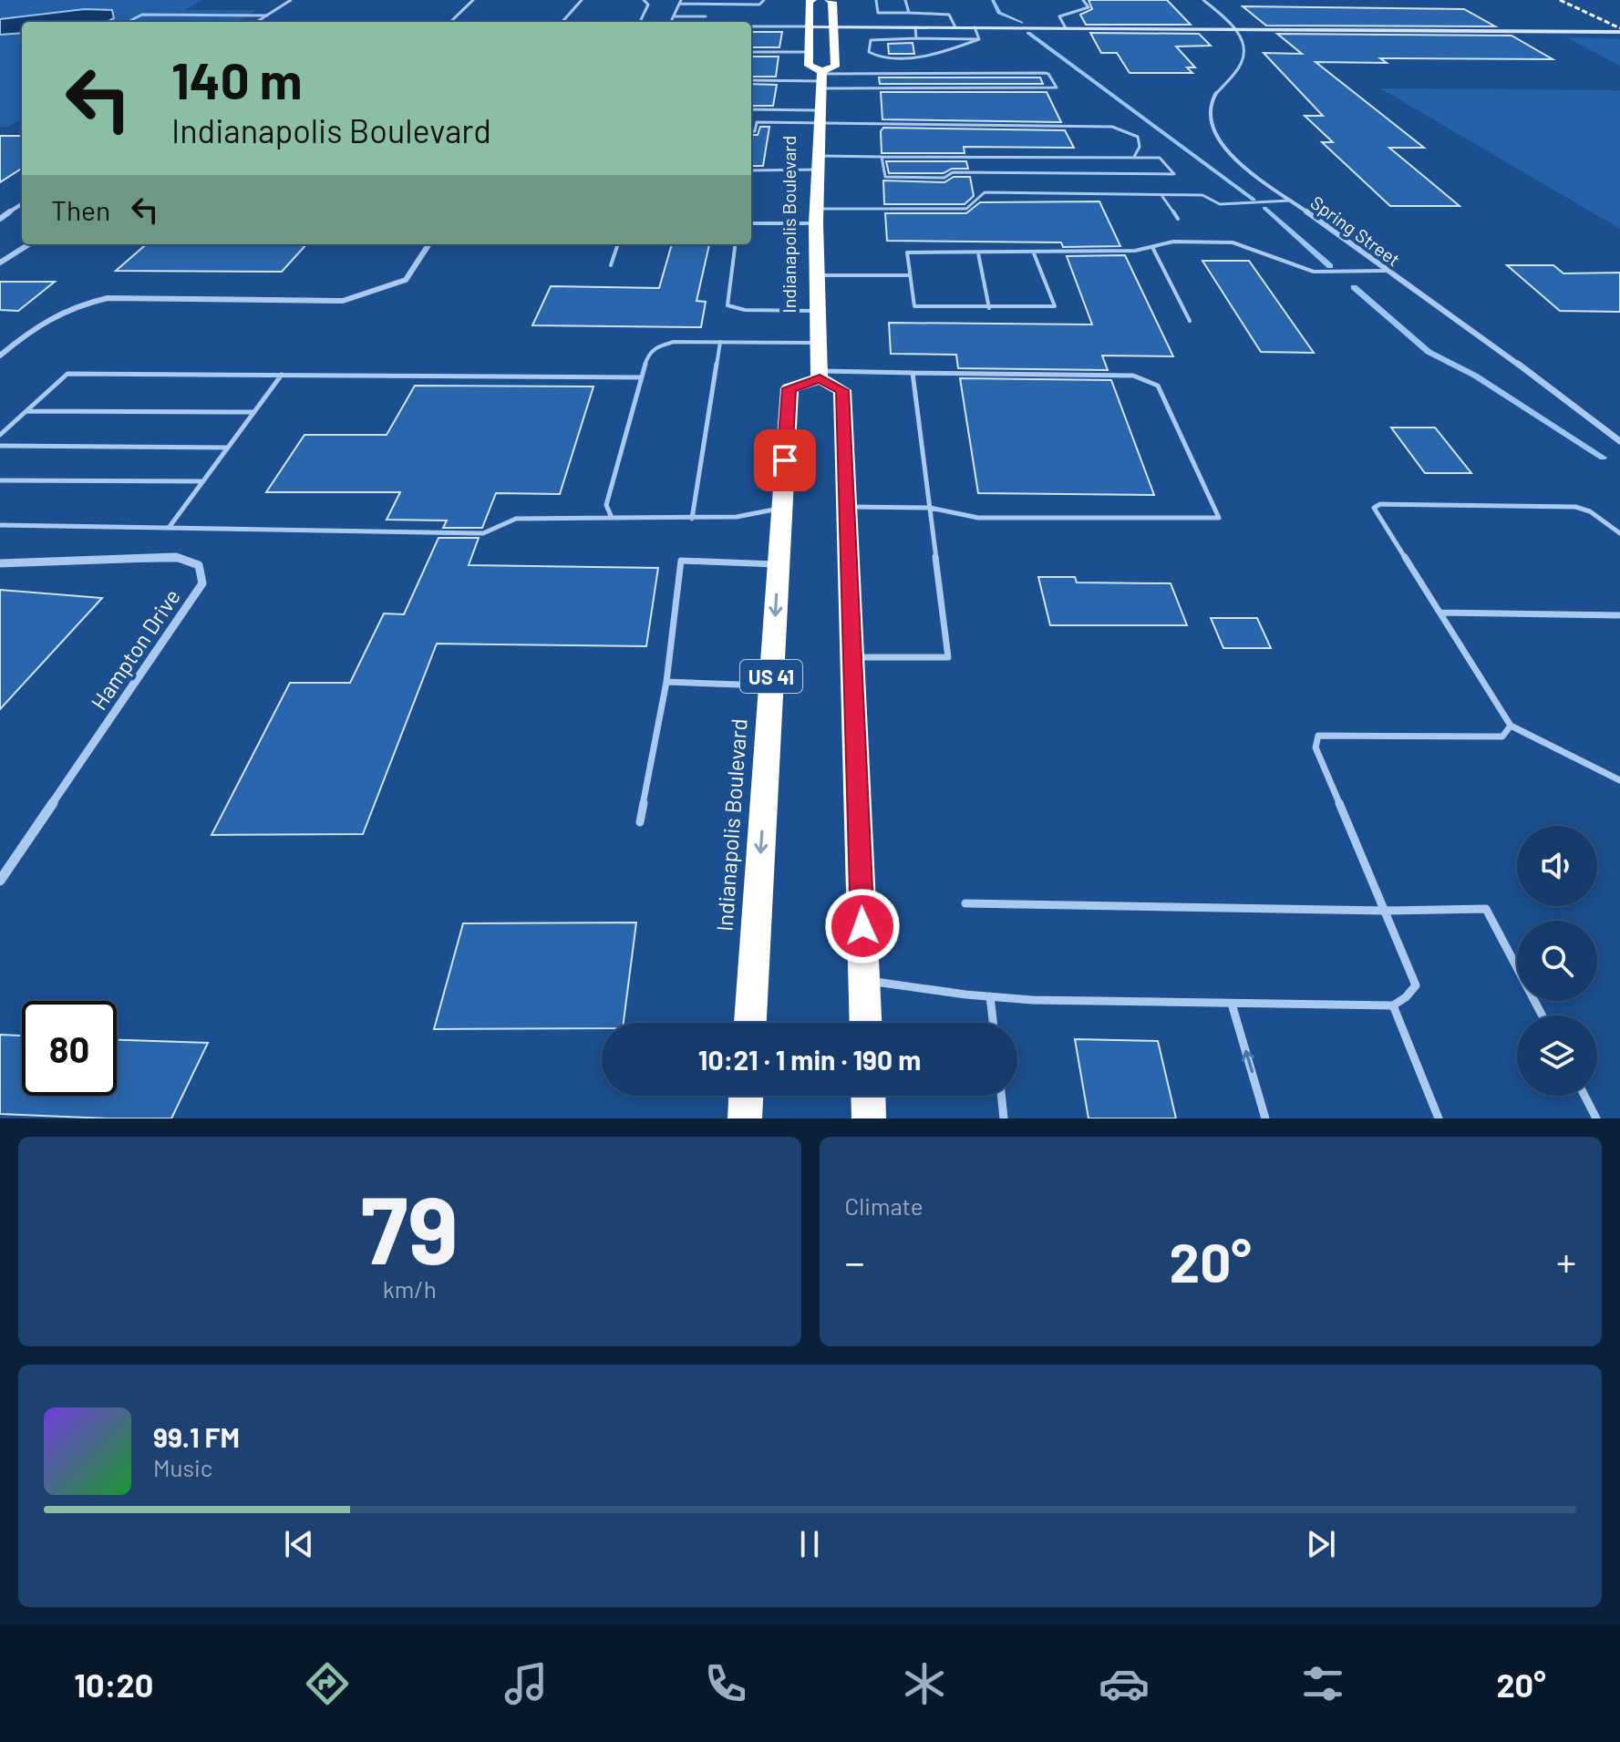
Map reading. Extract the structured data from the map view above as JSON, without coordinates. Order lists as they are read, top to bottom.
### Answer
{
  "streets": {
    "highway": ["Indianapolis Boulevard", "US 41"],
    "street": ["Spring Street", "Hampton Drive"]
  },
  "page": {
    "turn": ["140 m", "Indianapolis Boulevard"],
    "then": "Then",
    "limit": "80",
    "trip": "10:21 · 1 min · 190 m",
    "tile": [
      ["79", "km/h"],
      "Climate"
    ],
    "heat": ["−", "20°", "+"],
    "song": ["99.1 FM", "Music"],
    "tabs": ["10:20", "20°"]
  }
}
